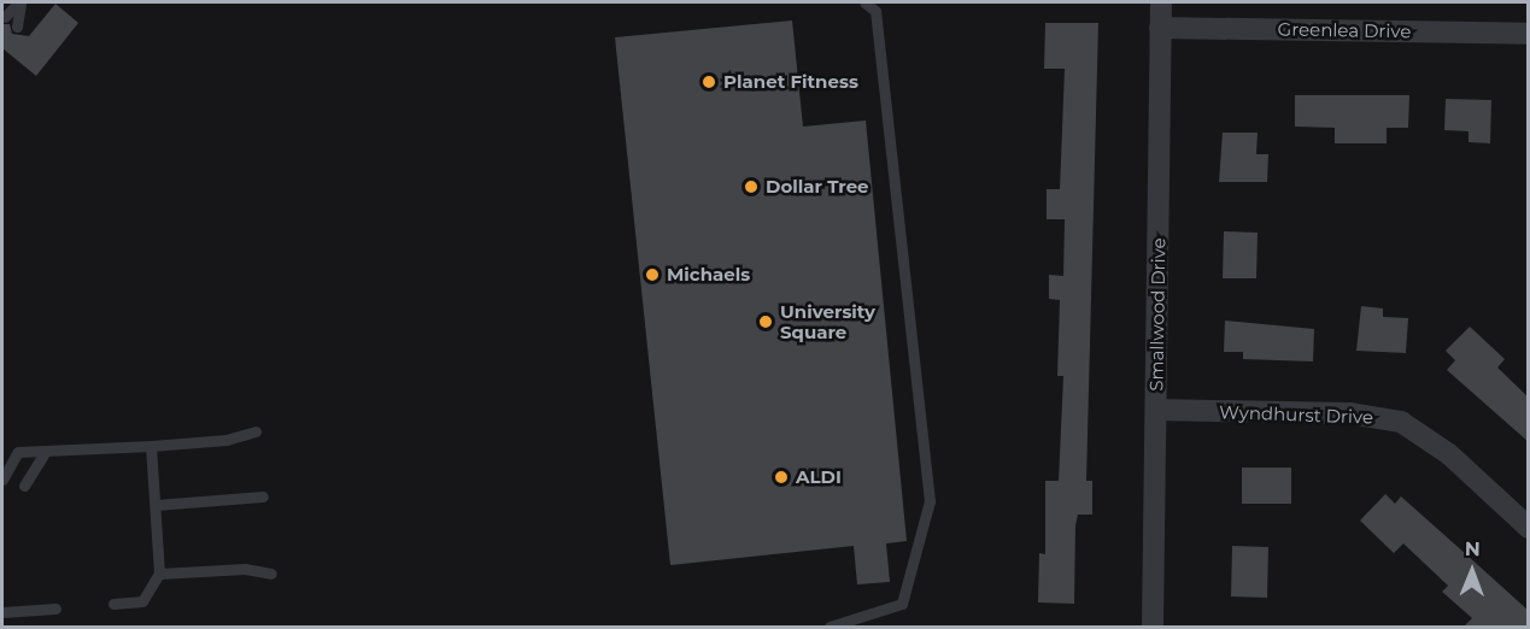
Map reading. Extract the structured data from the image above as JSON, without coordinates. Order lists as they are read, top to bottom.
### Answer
{
  "streets": {
    "street": ["Greenlea Drive", "Smallwood Drive", "Wyndhurst Drive"]
  },
  "crossings": [
    ["Greenlea Drive", "Smallwood Drive"],
    ["Smallwood Drive", "Wyndhurst Drive"]
  ],
  "places": [
    "Planet Fitness",
    "Dollar Tree",
    "Michaels",
    "University Square",
    "ALDI"
  ],
  "north": "top"
}
